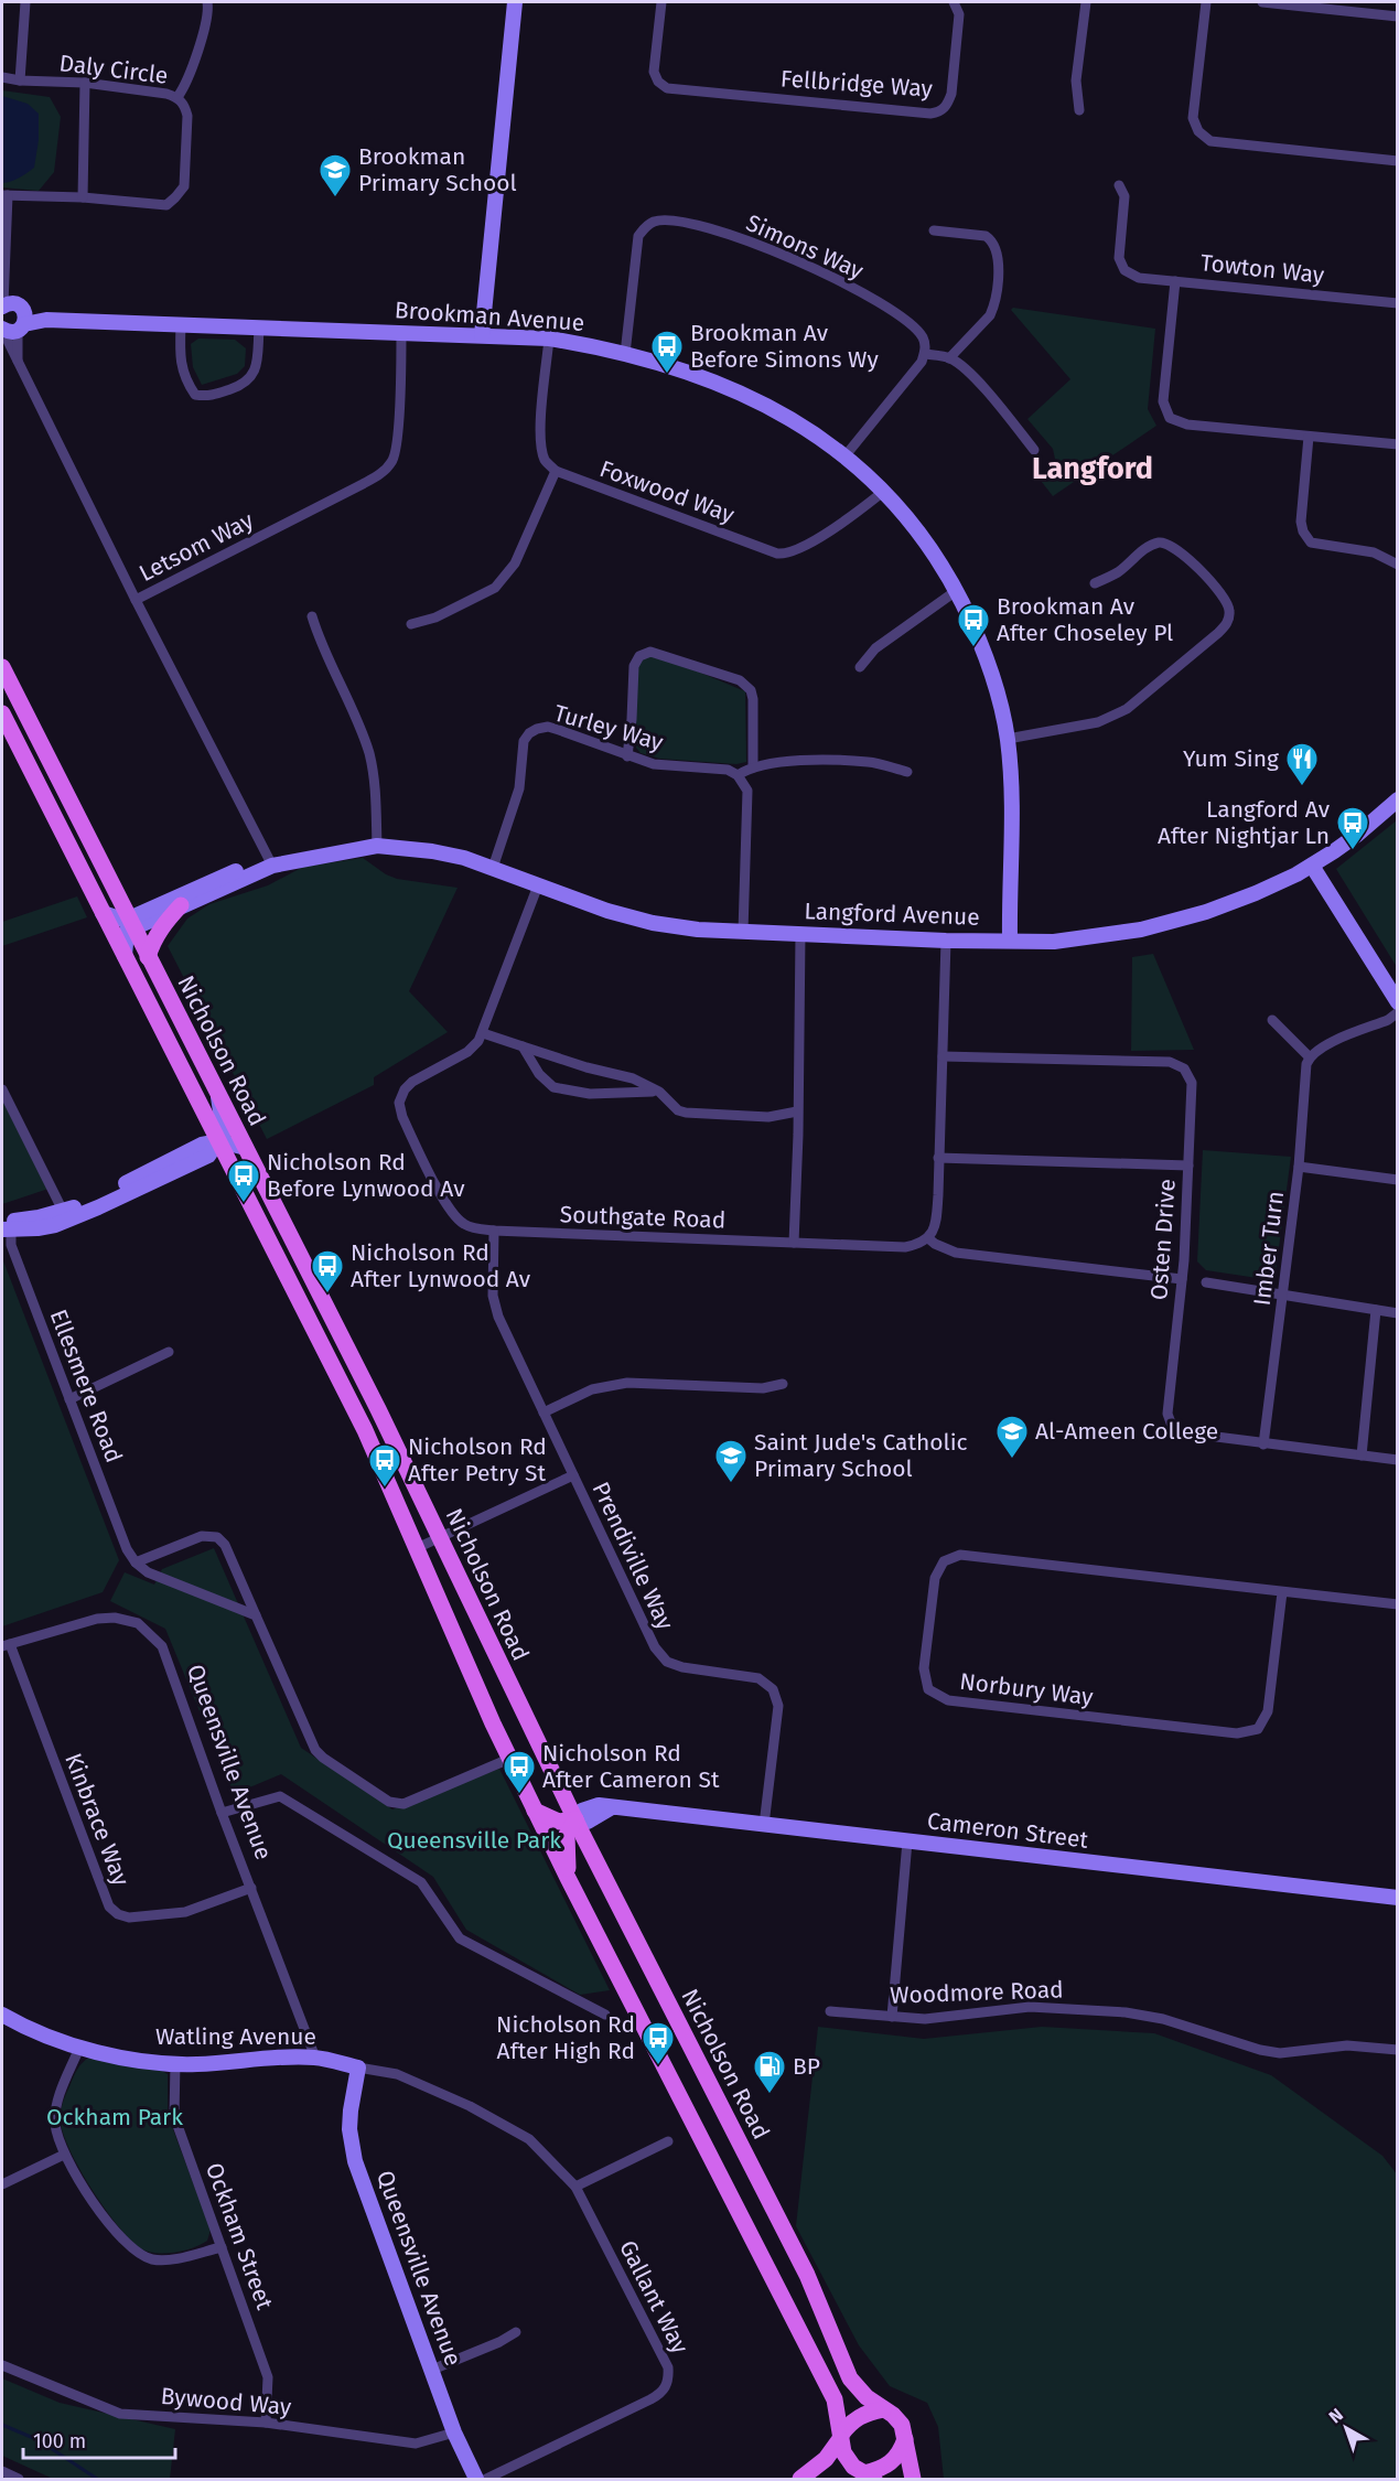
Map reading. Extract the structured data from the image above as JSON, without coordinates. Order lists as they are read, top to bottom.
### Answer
{
  "streets": {
    "main road": ["Nicholson Road"],
    "street": [
      "Daly Circle",
      "Fellbridge Way",
      "Simons Way",
      "Towton Way",
      "Brookman Avenue",
      "Foxwood Way",
      "Letsom Way",
      "Turley Way",
      "Langford Avenue",
      "Southgate Road",
      "Osten Drive",
      "Imber Turn",
      "Ellesmere Road",
      "Prendiville Way",
      "Norbury Way",
      "Queensville Avenue",
      "Kinbrace Way",
      "Cameron Street",
      "Woodmore Road",
      "Watling Avenue",
      "Ockham Street",
      "Gallant Way",
      "Bywood Way"
    ]
  },
  "crossings": [
    ["Daly Circle", "Letsom Way"],
    ["Simons Way", "Brookman Avenue"],
    ["Brookman Avenue", "Foxwood Way"],
    ["Brookman Avenue", "Letsom Way"],
    ["Brookman Avenue", "Langford Avenue"],
    ["Turley Way", "Langford Avenue"],
    ["Langford Avenue", "Nicholson Road"],
    ["Langford Avenue", "Southgate Road"],
    ["Nicholson Road", "Cameron Street"],
    ["Southgate Road", "Prendiville Way"],
    ["Osten Drive", "Imber Turn"],
    ["Prendiville Way", "Cameron Street"],
    ["Queensville Avenue", "Kinbrace Way"],
    ["Queensville Avenue", "Watling Avenue"],
    ["Queensville Avenue", "Bywood Way"],
    ["Watling Avenue", "Ockham Street"],
    ["Watling Avenue", "Gallant Way"],
    ["Ockham Street", "Bywood Way"]
  ],
  "districts": ["Langford"],
  "parks": ["Queensville Park", "Ockham Park"],
  "places": {
    "school or university": ["Brookman Primary School", "Al-Ameen College", "Saint Jude's Catholic Primary School"],
    "bus stop": [
      "Brookman Av Before Simons Wy",
      "Brookman Av After Choseley Pl",
      "Langford Av After Nightjar Ln",
      "Nicholson Rd Before Lynwood Av",
      "Nicholson Rd After Lynwood Av",
      "Nicholson Rd After Petry St",
      "Nicholson Rd After Cameron St",
      "Nicholson Rd After High Rd"
    ],
    "restaurant": ["Yum Sing"],
    "fuel station": ["BP"]
  },
  "scale_bar": "100 m",
  "north": "top left"
}
